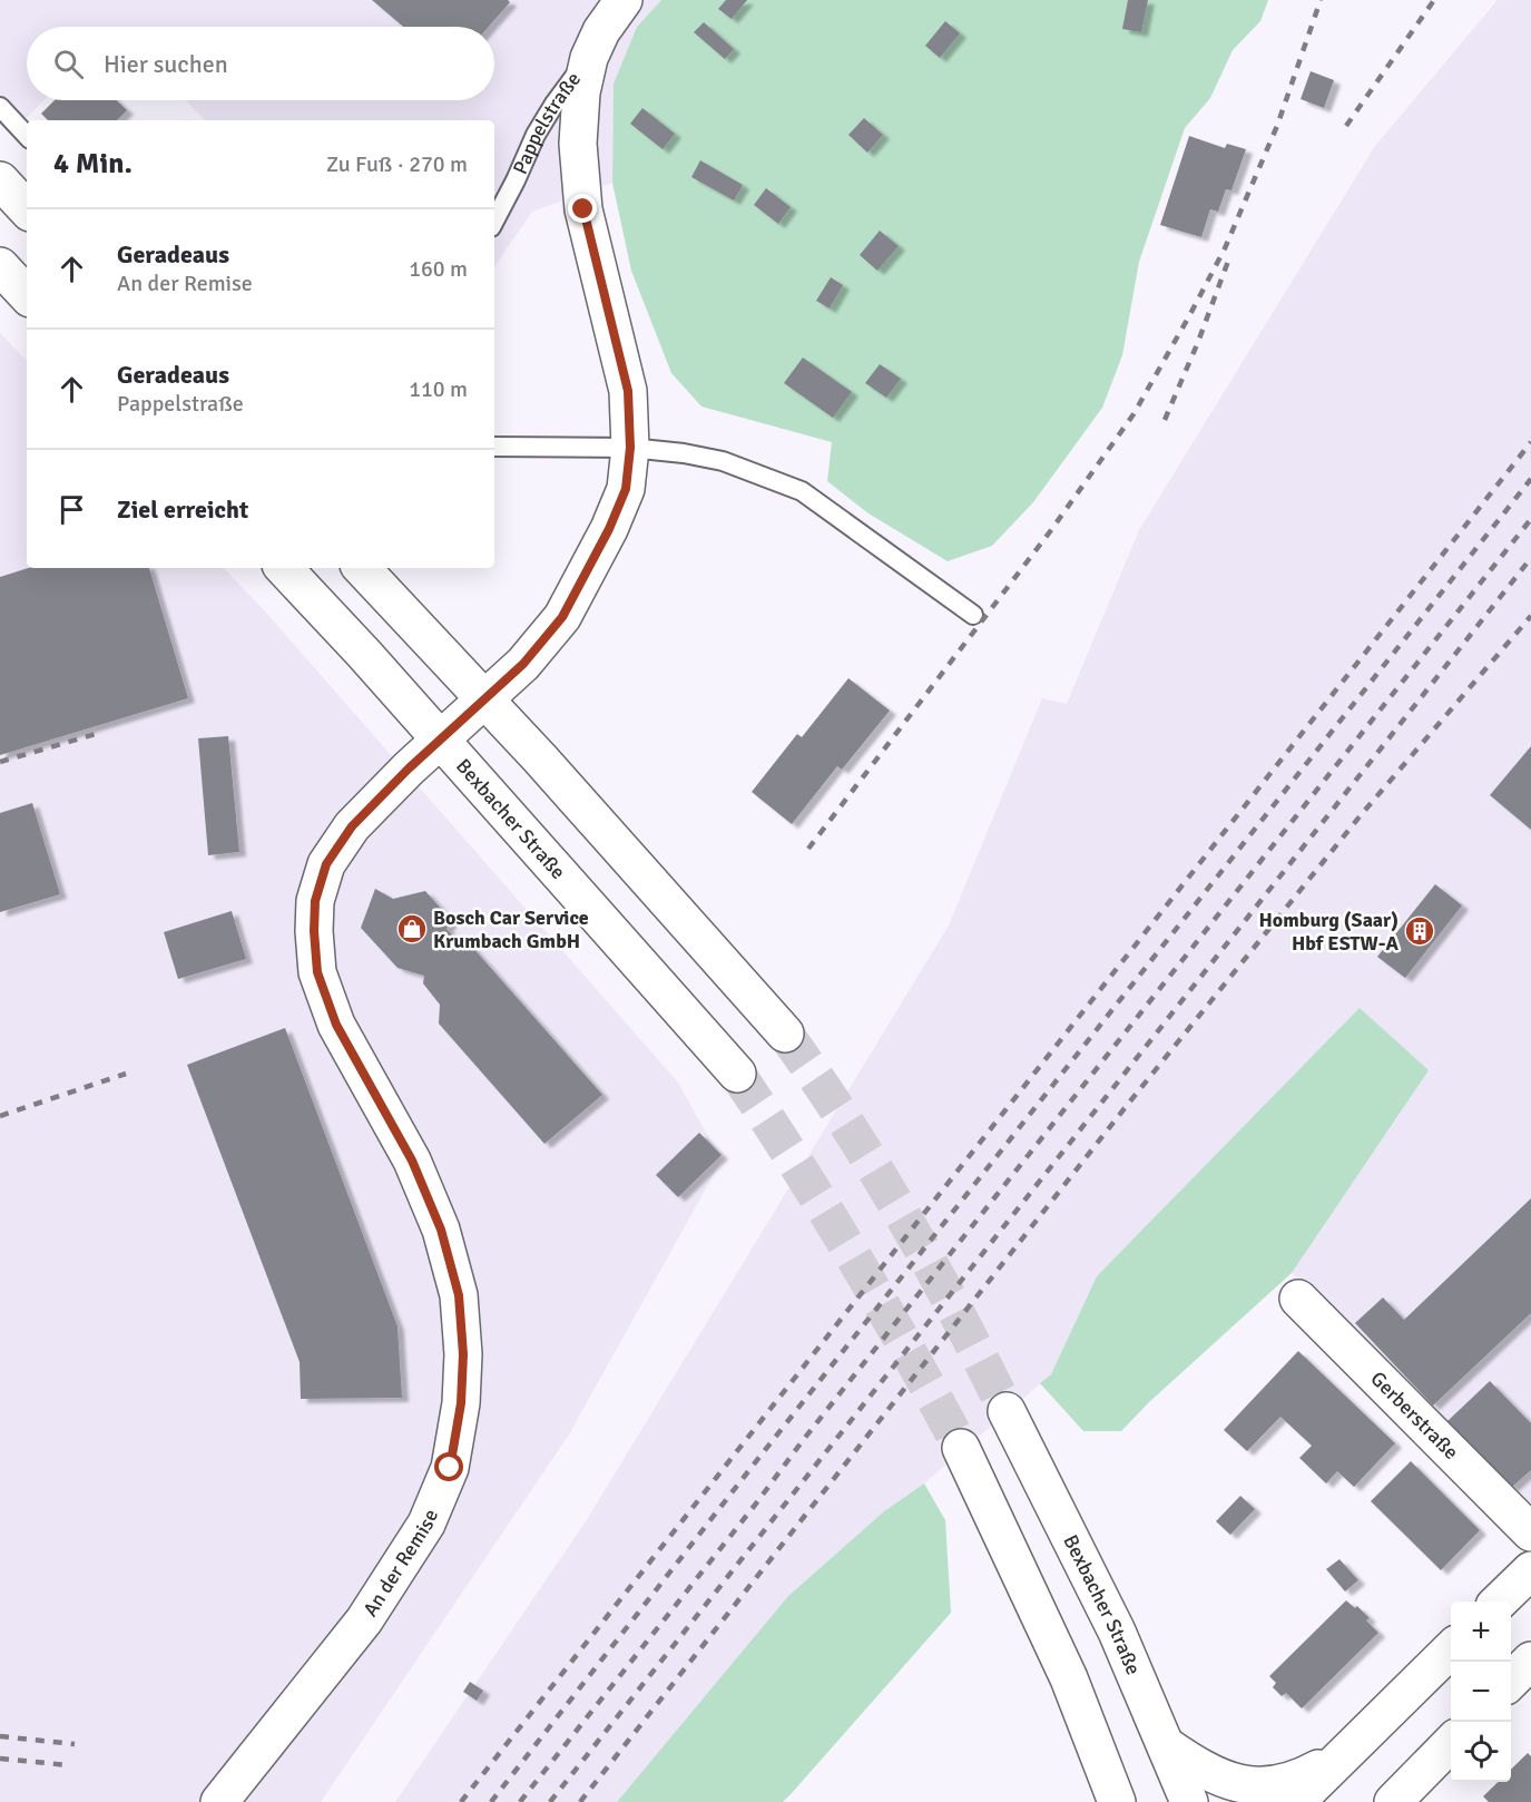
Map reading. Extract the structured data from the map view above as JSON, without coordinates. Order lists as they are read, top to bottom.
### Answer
{
  "streets": {
    "main road": [
      "Pappelstraße",
      "Bexbacher Straße",
      "Gerberstraße",
      "An der Remise"
    ]
  },
  "crossings": [
    ["Pappelstraße", "Bexbacher Straße"],
    ["Pappelstraße", "An der Remise"],
    ["Bexbacher Straße", "An der Remise"]
  ],
  "places": {
    "shop": ["Bosch Car Service Krumbach GmbH"],
    "building": ["Homburg (Saar) Hbf ESTW-A"]
  },
  "page": {
    "search": "Hier suchen",
    "heading": ["4 Min.", "Zu Fuß · 270 m"],
    "list": [
      ["Geradeaus", "An der Remise", "160 m"],
      ["Geradeaus", "Pappelstraße", "110 m"],
      "Ziel erreicht"
    ],
    "map_buttons": ["+", "−"]
  }
}
